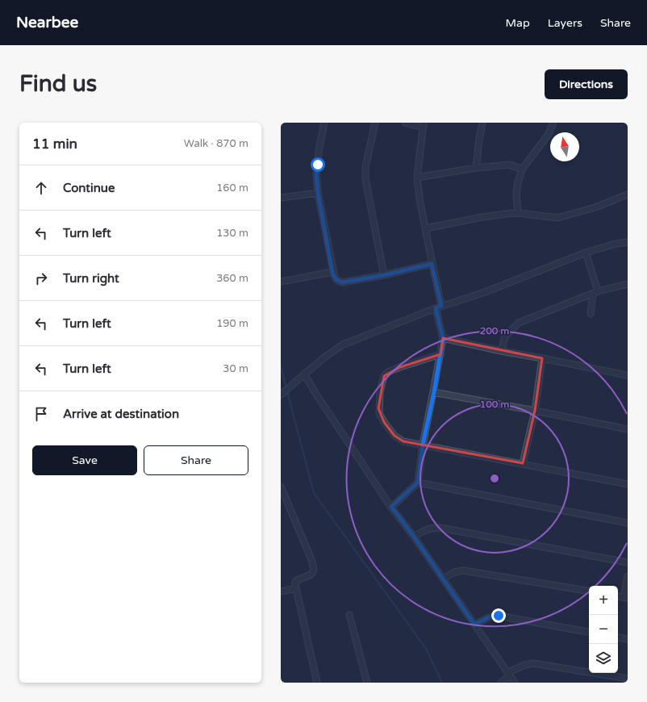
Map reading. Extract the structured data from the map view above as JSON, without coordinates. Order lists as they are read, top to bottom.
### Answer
{
  "north": "top",
  "page": {
    "header": "Nearbee",
    "nav": ["Map", "Layers", "Share"],
    "buttons": [
      "Directions",
      ["Save", "Share"]
    ],
    "title": "Find us",
    "heading": ["11 min", "Walk · 870 m"],
    "list": [
      ["Continue", "160 m"],
      ["Turn left", "130 m"],
      ["Turn right", "360 m"],
      ["Turn left", "190 m"],
      ["Turn left", "30 m"],
      "Arrive at destination"
    ],
    "map_buttons": ["+", "−"]
  },
  "rings": ["200 m", "100 m"]
}
